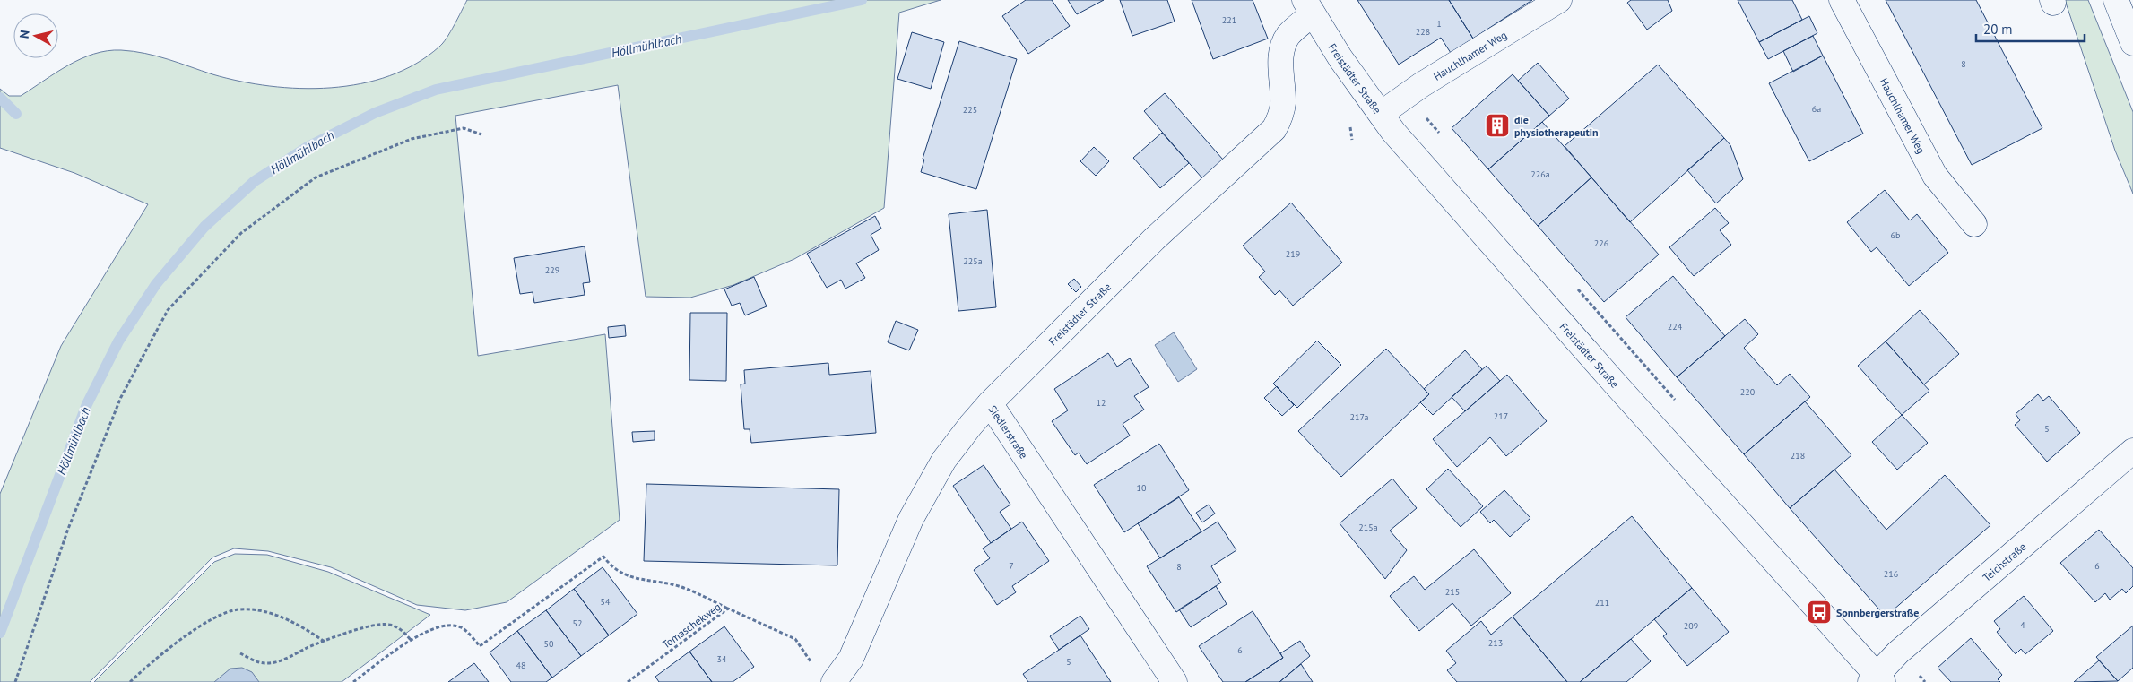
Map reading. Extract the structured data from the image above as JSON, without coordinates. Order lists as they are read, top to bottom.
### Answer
{
  "streets": {
    "main road": [
      "Hauchlhamer Weg",
      "Freistädter Straße",
      "Siedlerstraße",
      "Teichstraße"
    ],
    "path": ["Tomaschekweg"]
  },
  "crossings": [
    ["Hauchlhamer Weg", "Freistädter Straße"],
    ["Freistädter Straße", "Siedlerstraße"],
    ["Freistädter Straße", "Teichstraße"],
    ["Siedlerstraße", "Tomaschekweg"]
  ],
  "water": ["Höllmühlbach"],
  "places": {
    "building": ["die physiotherapeutin"],
    "bus stop": ["Sonnbergerstraße"]
  },
  "house_numbers": [
    "221",
    "1",
    "228",
    "8",
    "6a",
    "225",
    "226a",
    "6b",
    "226",
    "219",
    "225a",
    "229",
    "224",
    "220",
    "12",
    "217",
    "217a",
    "5",
    "218",
    "10",
    "215a",
    "7",
    "6",
    "8",
    "216",
    "215",
    "54",
    "211",
    "52",
    "4",
    "209",
    "213",
    "50",
    "6",
    "34",
    "5",
    "48"
  ],
  "scale_bar": "20 m",
  "north": "left"
}
